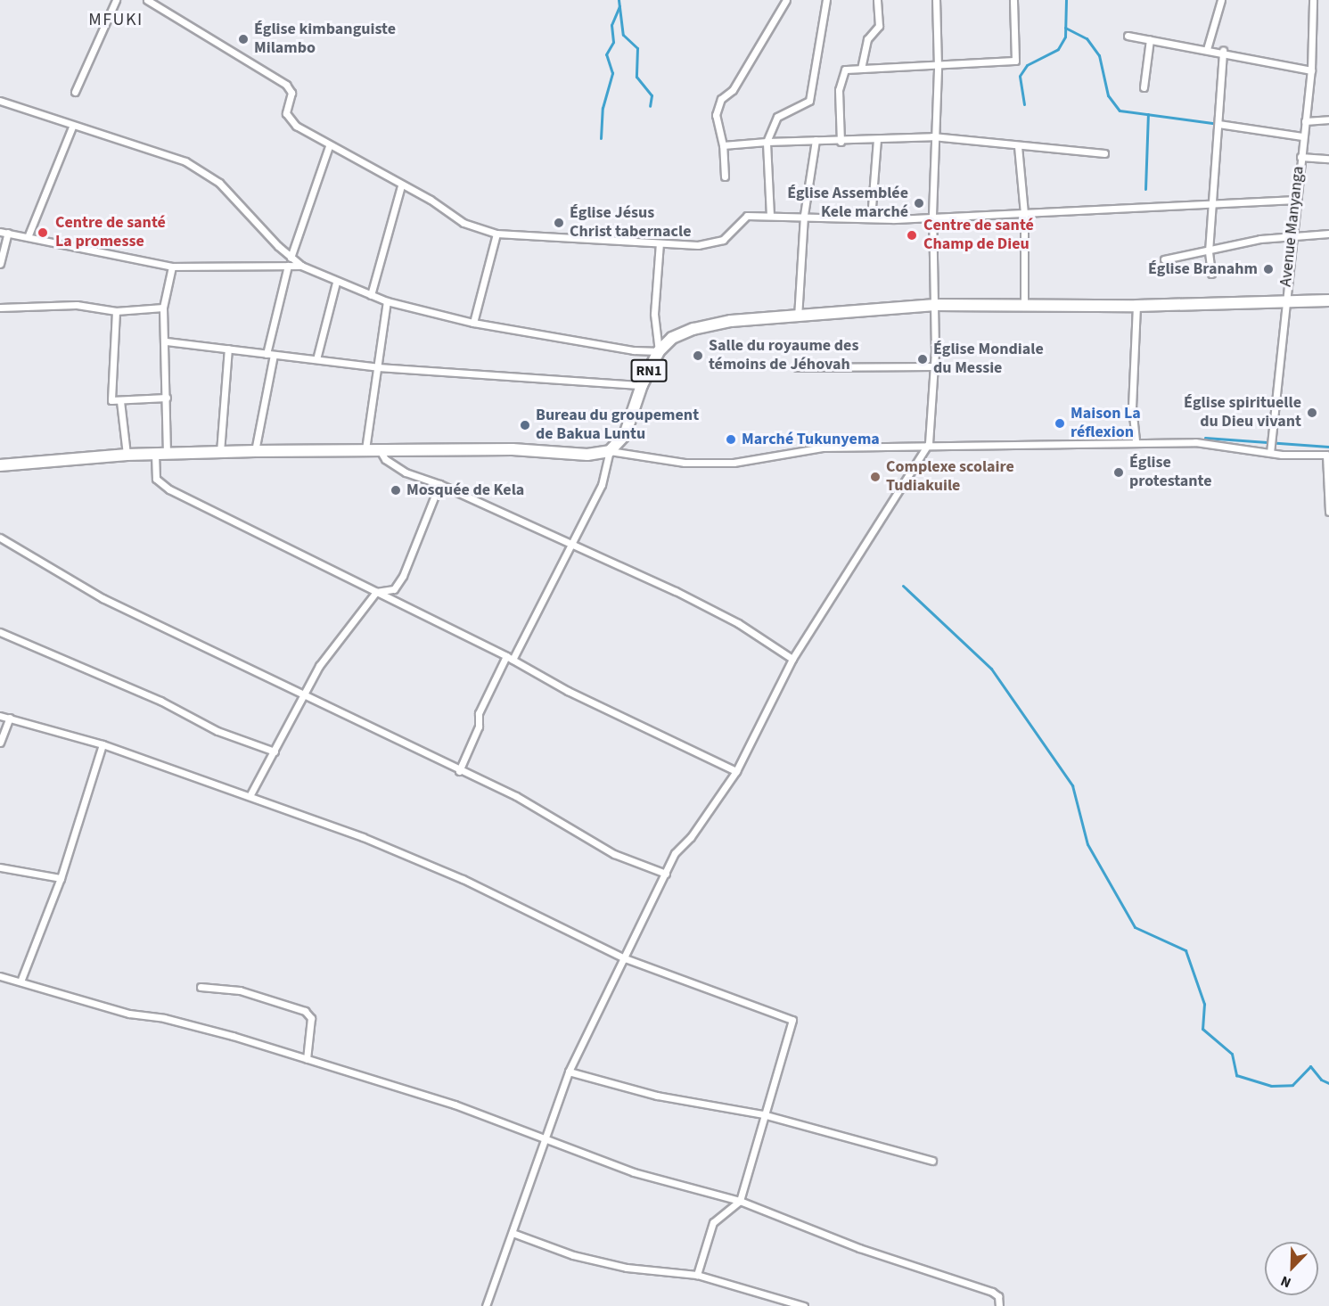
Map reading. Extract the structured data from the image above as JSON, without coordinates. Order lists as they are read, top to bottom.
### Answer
{
  "streets": {
    "highway": ["RN1"],
    "street": ["Avenue Manyanga"]
  },
  "crossings": [
    ["Avenue Manyanga", "RN1"]
  ],
  "districts": ["MFUKI"],
  "places": [
    "Église kimbanguiste Milambo",
    "Église Assemblée Kele marché",
    "Église Jésus Christ tabernacle",
    "Centre de santé La promesse",
    "Centre de santé Champ de Dieu",
    "Église Branahm",
    "Salle du royaume des témoins de Jéhovah",
    "Église Mondiale du Messie",
    "Église spirituelle du Dieu vivant",
    "Maison La réflexion",
    "Bureau du groupement de Bakua Luntu",
    "Marché Tukunyema",
    "Église protestante",
    "Complexe scolaire Tudiakuile",
    "Mosquée de Kela"
  ],
  "north": "bottom left"
}
